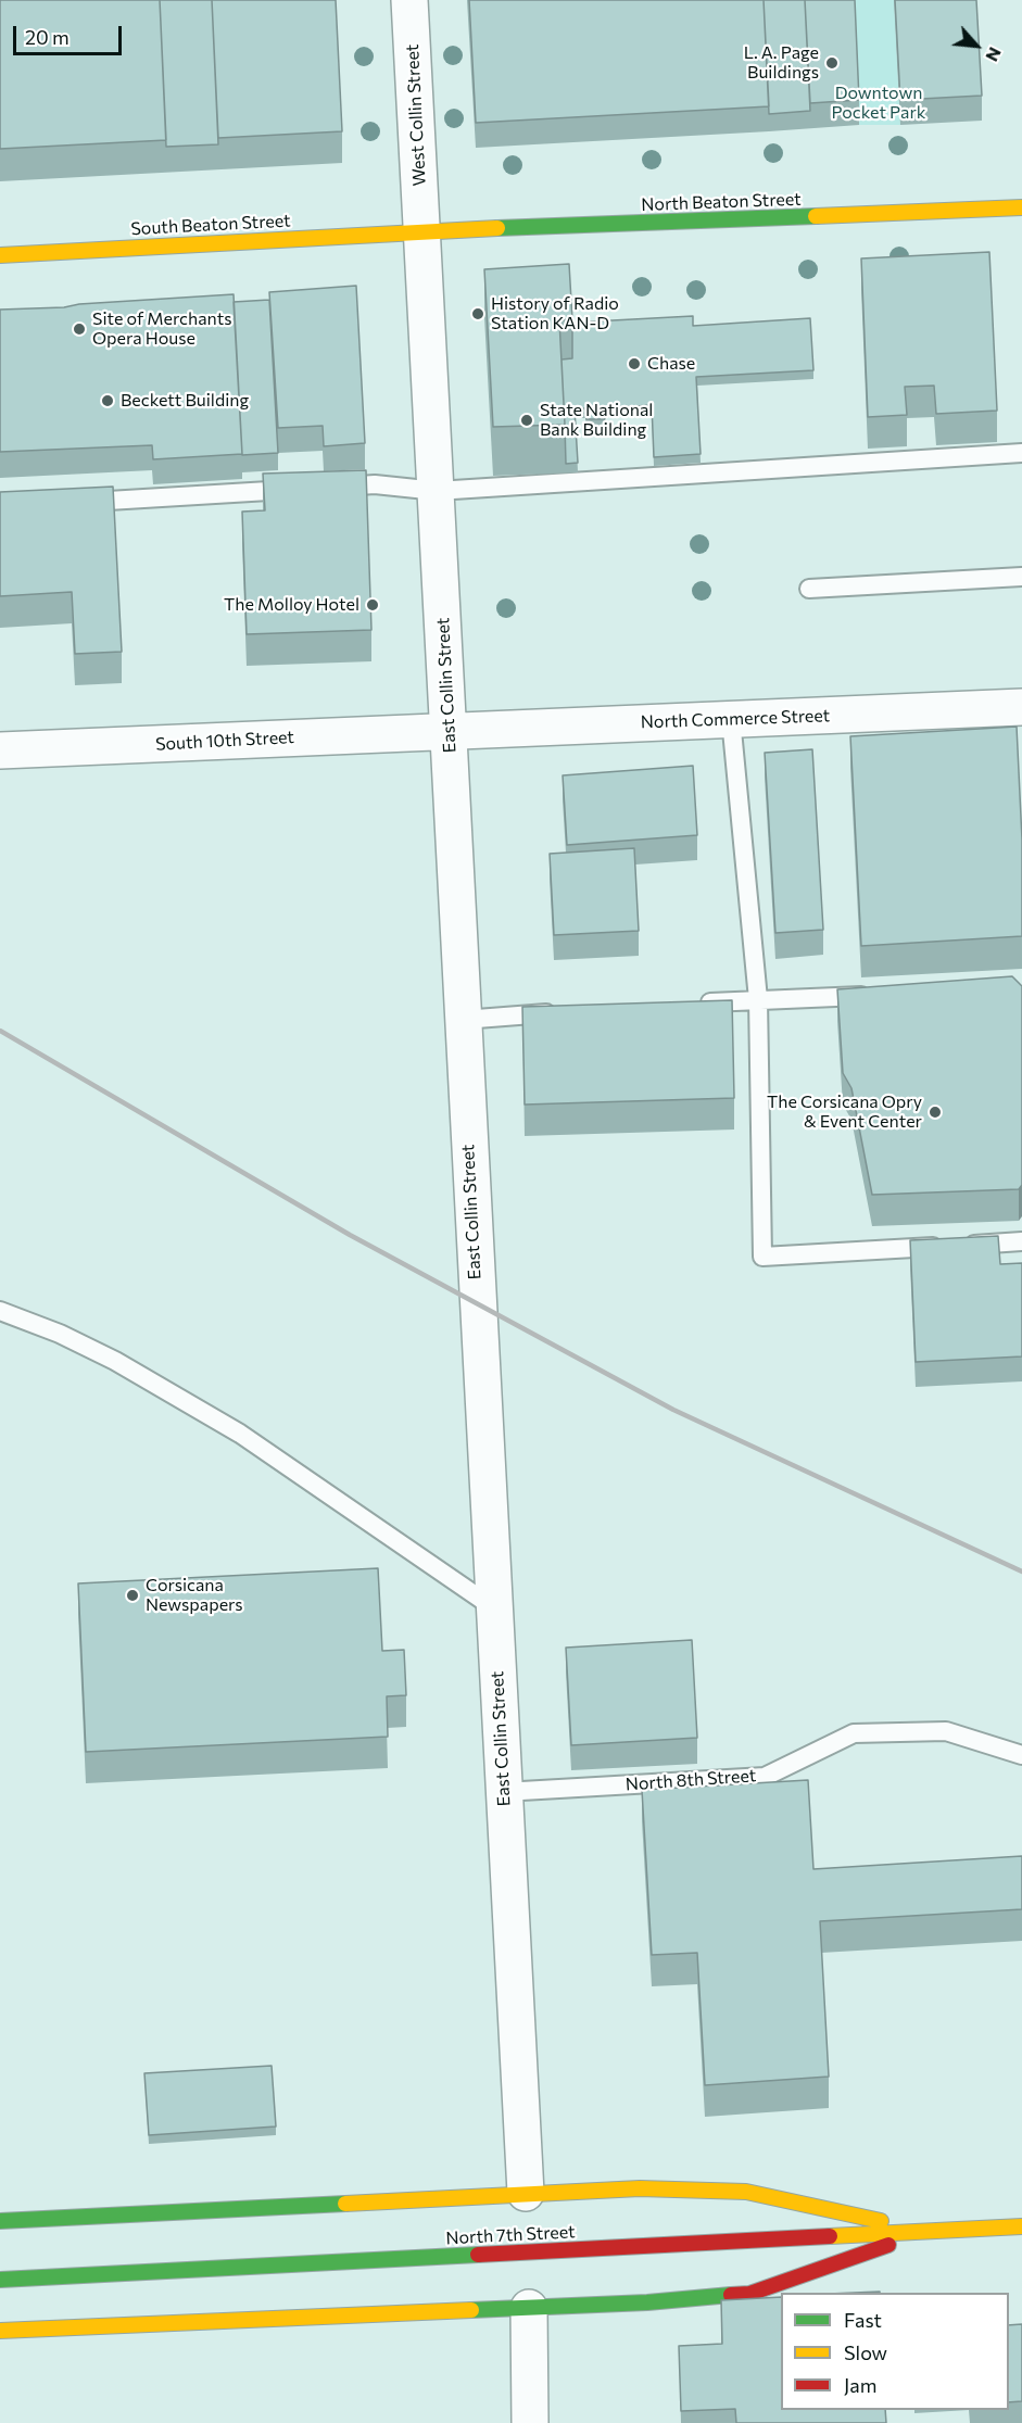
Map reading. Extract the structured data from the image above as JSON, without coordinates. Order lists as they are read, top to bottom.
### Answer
{
  "streets": {
    "main road": ["North Beaton Street", "South Beaton Street", "North 7th Street"],
    "street": [
      "West Collin Street",
      "East Collin Street",
      "North Commerce Street",
      "South 10th Street"
    ],
    "lane": ["North 8th Street"]
  },
  "crossings": [
    ["West Collin Street", "North Beaton Street"],
    ["West Collin Street", "South Beaton Street"],
    ["West Collin Street", "East Collin Street"],
    ["North Beaton Street", "South Beaton Street"],
    ["North Beaton Street", "East Collin Street"],
    ["South Beaton Street", "East Collin Street"],
    ["East Collin Street", "North Commerce Street"],
    ["East Collin Street", "South 10th Street"],
    ["East Collin Street", "North 8th Street"],
    ["North Commerce Street", "South 10th Street"]
  ],
  "parks": ["Downtown Pocket Park"],
  "places": [
    "L. A. Page Buildings",
    "History of Radio Station KAN-D",
    "Site of Merchants Opera House",
    "Chase",
    "Beckett Building",
    "State National Bank Building",
    "The Molloy Hotel",
    "The Corsicana Opry & Event Center",
    "Corsicana Newspapers"
  ],
  "legend": ["Fast", "Slow", "Jam"],
  "scale_bar": "20 m",
  "north": "bottom right"
}
